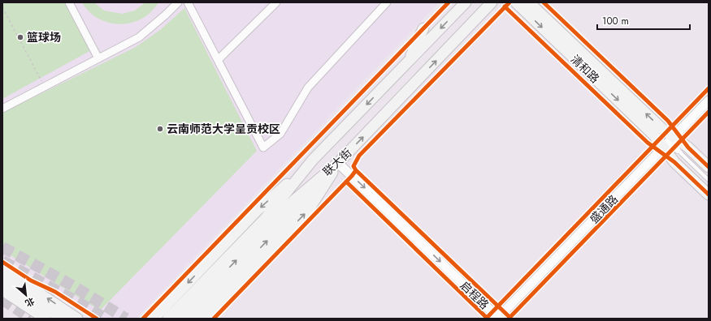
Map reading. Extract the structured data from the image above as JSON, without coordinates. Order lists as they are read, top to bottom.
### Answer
{
  "streets": {
    "main road": ["清和路", "联大街"],
    "street": ["盛通路", "启程路"]
  },
  "crossings": [
    ["清和路", "盛通路"],
    ["联大街", "启程路"],
    ["盛通路", "启程路"]
  ],
  "one_way": ["启程路"],
  "places": ["篮球场", "云南师范大学呈贡校区"],
  "scale_bar": "100 m",
  "north": "bottom right"
}
